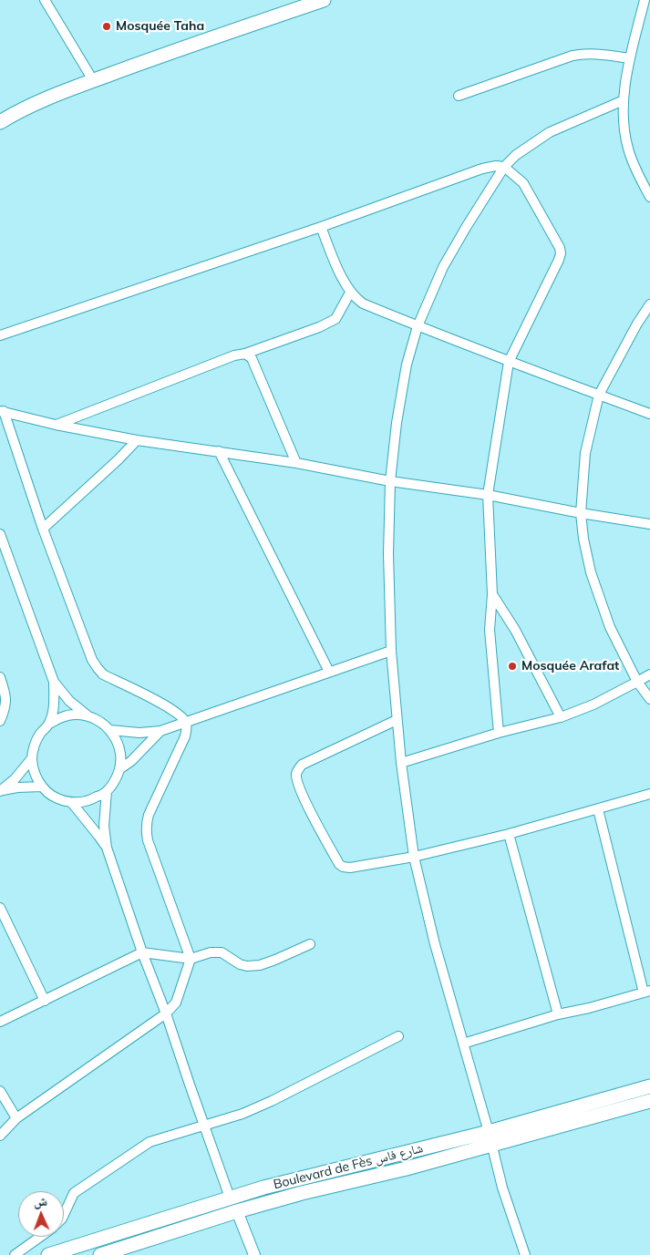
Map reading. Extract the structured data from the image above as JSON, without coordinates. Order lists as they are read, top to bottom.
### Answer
{
  "streets": {
    "main road": ["Boulevard de Fès شارع فاس"]
  },
  "places": ["Mosquée Taha", "Mosquée Arafat"],
  "north": "top"
}
